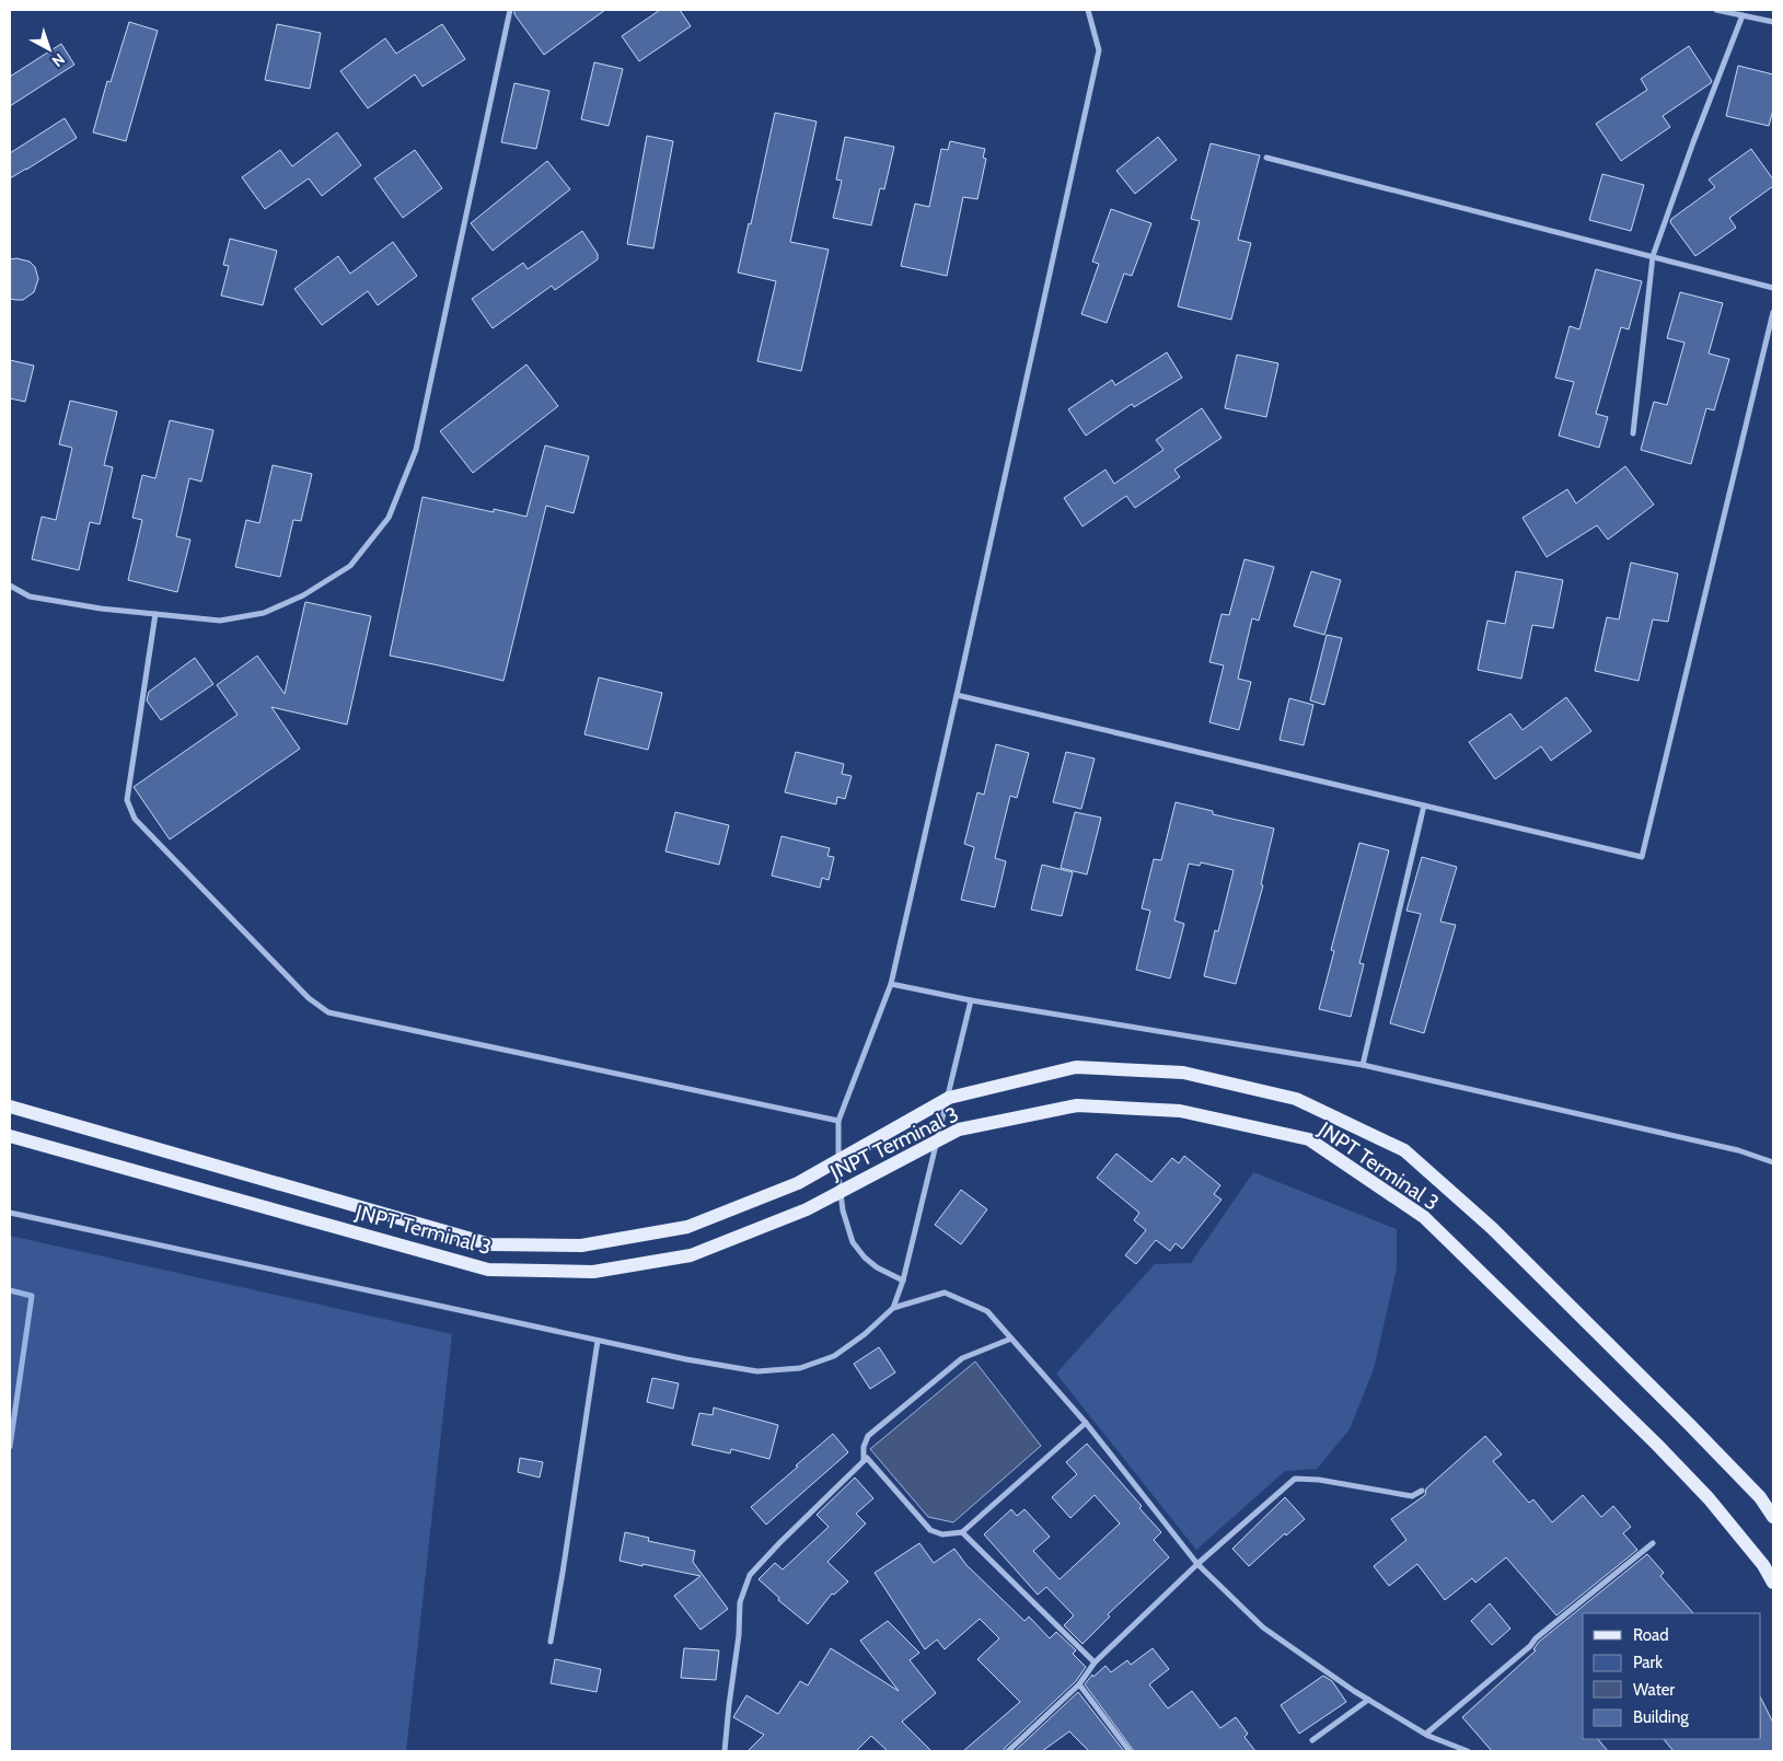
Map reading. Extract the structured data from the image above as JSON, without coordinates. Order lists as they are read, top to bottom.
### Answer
{
  "streets": {
    "main road": ["JNPT Terminal 3"]
  },
  "legend": [
    "Road",
    "Park",
    "Water",
    "Building"
  ],
  "north": "bottom right"
}
